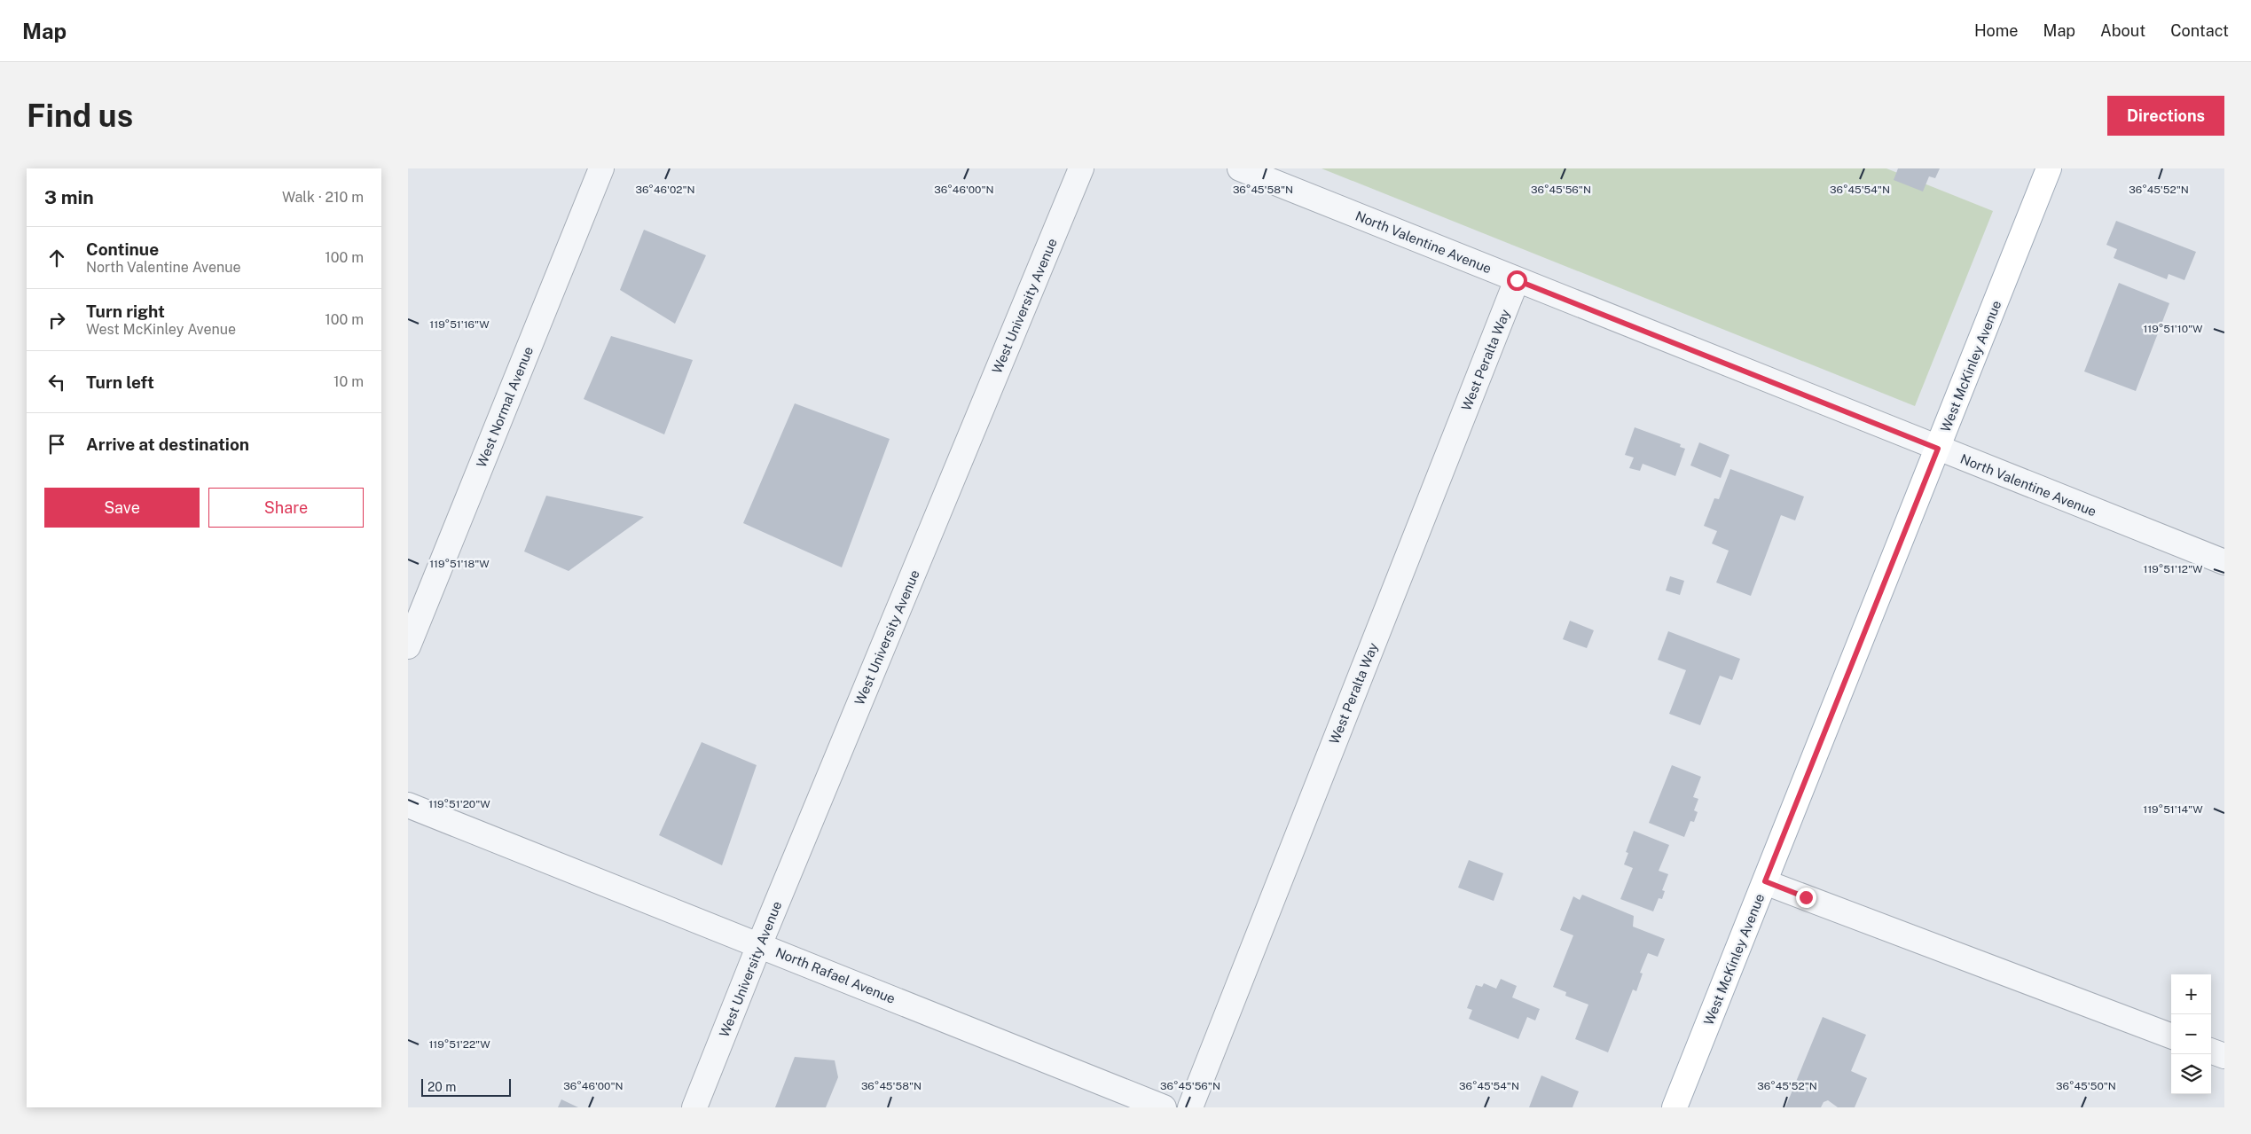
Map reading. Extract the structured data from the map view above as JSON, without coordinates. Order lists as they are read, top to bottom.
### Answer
{
  "streets": {
    "main road": ["West McKinley Avenue"],
    "street": [
      "North Valentine Avenue",
      "West University Avenue",
      "West Peralta Way",
      "West Normal Avenue",
      "North Rafael Avenue"
    ]
  },
  "crossings": [
    ["North Valentine Avenue", "West Peralta Way"],
    ["North Valentine Avenue", "West McKinley Avenue"],
    ["West University Avenue", "North Rafael Avenue"]
  ],
  "scale_bar": "20 m",
  "page": {
    "header": "Map",
    "nav": [
      "Home",
      "Map",
      "About",
      "Contact"
    ],
    "buttons": [
      "Directions",
      ["Save", "Share"]
    ],
    "title": "Find us",
    "heading": ["3 min", "Walk · 210 m"],
    "list": [
      ["Continue", "North Valentine Avenue", "100 m"],
      ["Turn right", "West McKinley Avenue", "100 m"],
      ["Turn left", "10 m"],
      "Arrive at destination"
    ],
    "map_buttons": ["+", "−"],
    "scale": "20 m"
  },
  "coordinates": [
    "36°46'02\"N",
    "36°46'00\"N",
    "36°45'58\"N",
    "36°45'56\"N",
    "36°45'54\"N",
    "36°45'52\"N",
    "119°51'16\"W",
    "119°51'10\"W",
    "119°51'18\"W",
    "119°51'12\"W",
    "119°51'20\"W",
    "119°51'14\"W",
    "119°51'22\"W",
    "36°45'50\"N"
  ]
}
